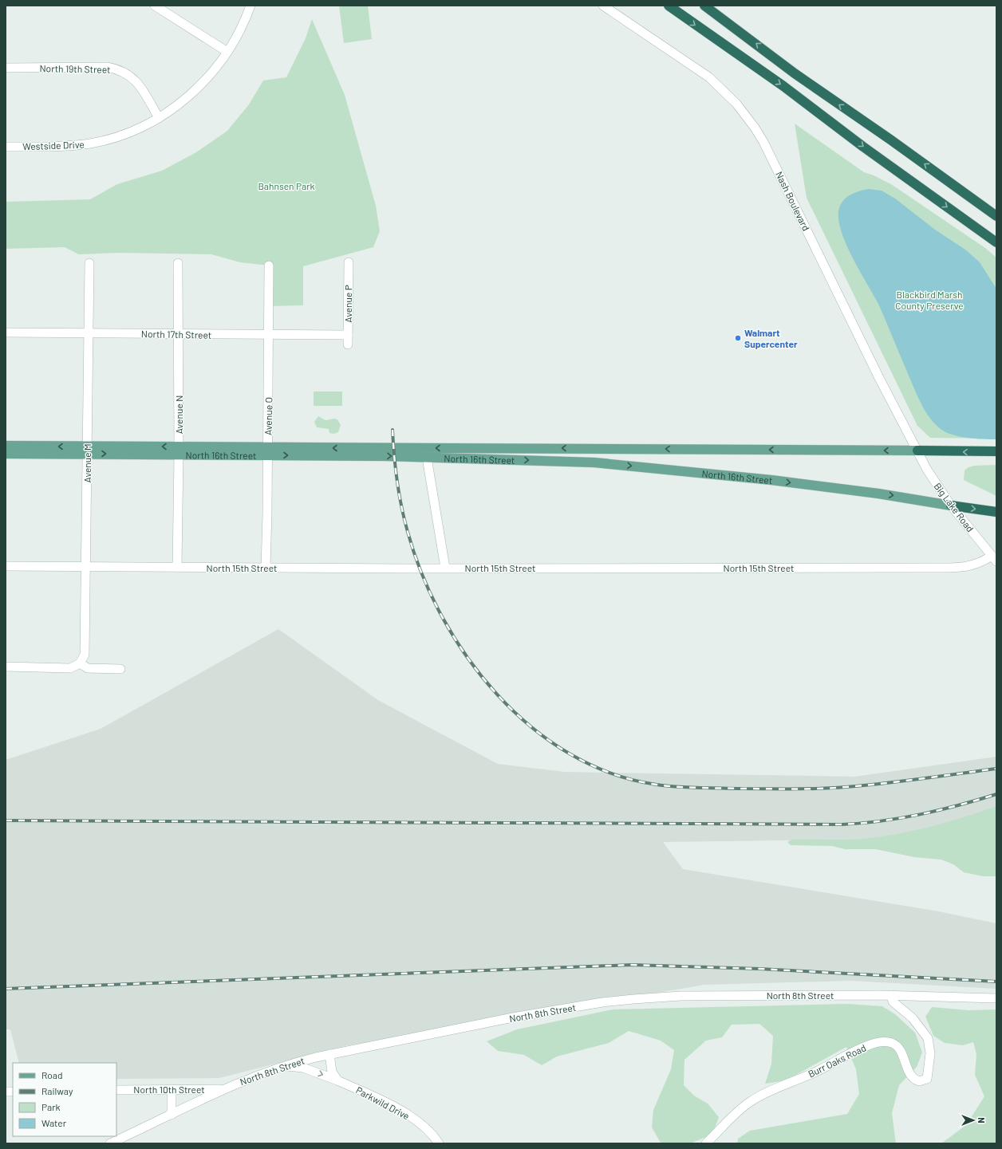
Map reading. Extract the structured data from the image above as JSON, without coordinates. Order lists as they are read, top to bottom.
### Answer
{
  "streets": {
    "main road": ["North 16th Street"],
    "street": [
      "North 19th Street",
      "Westside Drive",
      "Nash Boulevard",
      "Avenue P",
      "North 17th Street",
      "Avenue N",
      "Avenue O",
      "Avenue M",
      "Big Lake Road",
      "North 15th Street",
      "North 8th Street",
      "Burr Oaks Road",
      "North 10th Street",
      "Parkwild Drive"
    ]
  },
  "crossings": [
    ["North 19th Street", "Westside Drive"],
    ["Nash Boulevard", "North 16th Street"],
    ["Nash Boulevard", "Big Lake Road"],
    ["Avenue P", "North 17th Street"],
    ["North 17th Street", "Avenue N"],
    ["North 17th Street", "Avenue O"],
    ["North 17th Street", "Avenue M"],
    ["Avenue N", "North 16th Street"],
    ["Avenue N", "North 15th Street"],
    ["Avenue O", "North 16th Street"],
    ["Avenue O", "North 15th Street"],
    ["North 16th Street", "Avenue M"],
    ["North 16th Street", "Big Lake Road"],
    ["Avenue M", "North 15th Street"],
    ["Big Lake Road", "North 15th Street"],
    ["North 8th Street", "Burr Oaks Road"],
    ["North 8th Street", "North 10th Street"],
    ["North 8th Street", "Parkwild Drive"]
  ],
  "parks": ["Bahnsen Park", "Blackbird Marsh County Preserve"],
  "places": ["Walmart Supercenter"],
  "legend": [
    "Road",
    "Railway",
    "Park",
    "Water"
  ],
  "north": "right"
}
